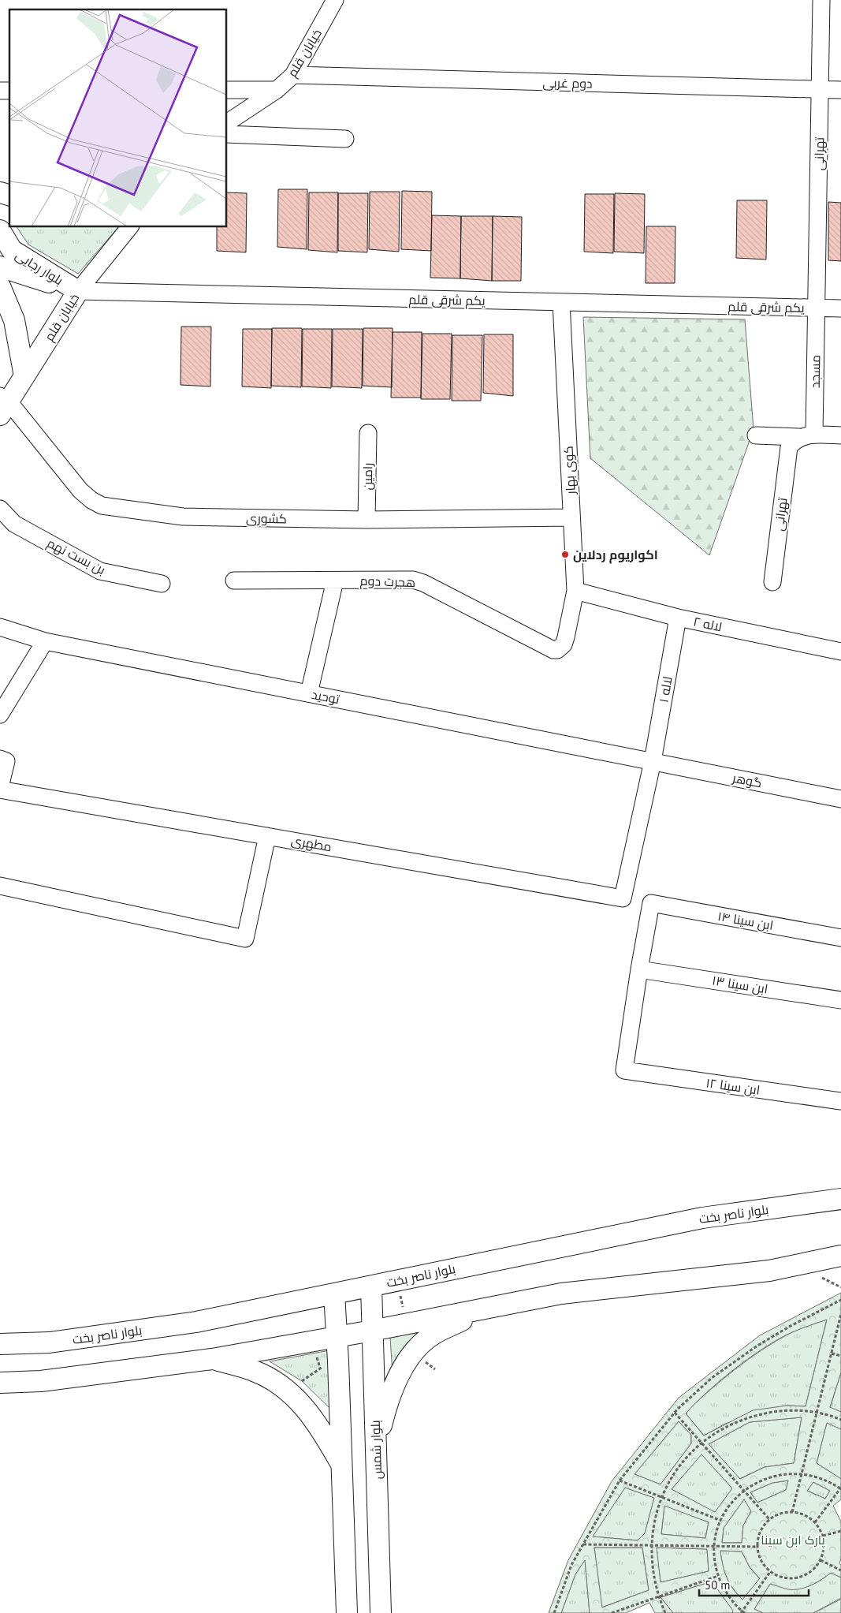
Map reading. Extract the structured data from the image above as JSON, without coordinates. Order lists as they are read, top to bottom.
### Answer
{
  "streets": {
    "main road": [
      "خیابان قلم",
      "بلوار رجایی",
      "بلوار ناصر بخت",
      "بلوار شمس"
    ],
    "street": [
      "دوم غربی",
      "تهرانی",
      "یکم شرقی قلم",
      "مسجد",
      "کوی بهار",
      "رامین",
      "کشوری",
      "بن بست نهم",
      "هجرت دوم",
      "لاله ۲",
      "لاله ۱",
      "توحید",
      "گوهر",
      "مطهری",
      "ابن سینا ۱۴",
      "ابن سینا ۱۳",
      "ابن سینا ۱۲"
    ]
  },
  "crossings": [
    ["خیابان قلم", "دوم غربی"],
    ["خیابان قلم", "بلوار رجایی"],
    ["خیابان قلم", "یکم شرقی قلم"],
    ["خیابان قلم", "کشوری"],
    ["دوم غربی", "تهرانی"],
    ["تهرانی", "یکم شرقی قلم"],
    ["تهرانی", "مسجد"],
    ["بلوار رجایی", "یکم شرقی قلم"],
    ["یکم شرقی قلم", "مسجد"],
    ["یکم شرقی قلم", "کوی بهار"],
    ["کوی بهار", "کشوری"],
    ["کوی بهار", "هجرت دوم"],
    ["کوی بهار", "لاله ۲"],
    ["رامین", "کشوری"],
    ["لاله ۲", "لاله ۱"],
    ["لاله ۱", "توحید"],
    ["لاله ۱", "گوهر"],
    ["لاله ۱", "مطهری"],
    ["توحید", "گوهر"],
    ["ابن سینا ۱۴", "ابن سینا ۱۳"],
    ["ابن سینا ۱۴", "ابن سینا ۱۲"],
    ["ابن سینا ۱۳", "ابن سینا ۱۲"],
    ["بلوار ناصر بخت", "بلوار شمس"]
  ],
  "parks": ["پارک ابن سینا"],
  "places": ["اکواریوم ردلاین"],
  "scale_bar": "50 m"
}
